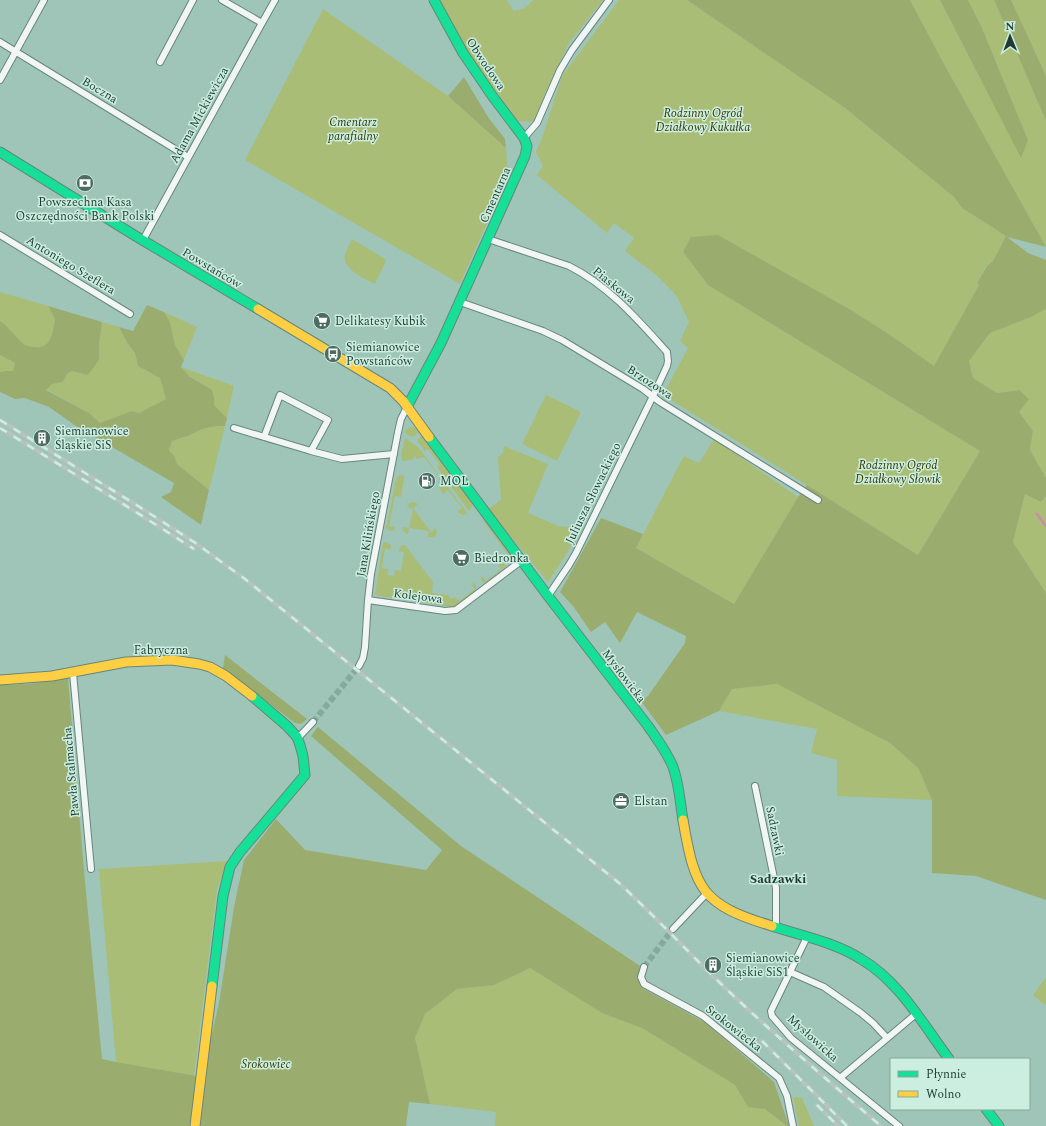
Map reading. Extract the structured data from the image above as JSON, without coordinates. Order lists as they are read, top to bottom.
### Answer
{
  "streets": {
    "street": [
      "Obwodowa",
      "Boczna",
      "Adama Mickiewicza",
      "Cmentarna",
      "Antoniego Szeflera",
      "Powstańców",
      "Piaskowa",
      "Brzozowa",
      "Juliusza Słowackiego",
      "Jana Kilińskiego",
      "Kolejowa",
      "Fabryczna",
      "Mysłowicka",
      "Pawła Stalmacha",
      "Sadzawki",
      "Srokowiecka"
    ]
  },
  "crossings": [
    ["Obwodowa", "Cmentarna"],
    ["Boczna", "Adama Mickiewicza"],
    ["Adama Mickiewicza", "Powstańców"],
    ["Cmentarna", "Powstańców"],
    ["Cmentarna", "Piaskowa"],
    ["Cmentarna", "Brzozowa"],
    ["Cmentarna", "Jana Kilińskiego"],
    ["Cmentarna", "Mysłowicka"],
    ["Powstańców", "Jana Kilińskiego"],
    ["Powstańców", "Mysłowicka"],
    ["Piaskowa", "Brzozowa"],
    ["Piaskowa", "Juliusza Słowackiego"],
    ["Brzozowa", "Juliusza Słowackiego"],
    ["Juliusza Słowackiego", "Mysłowicka"],
    ["Jana Kilińskiego", "Kolejowa"],
    ["Jana Kilińskiego", "Mysłowicka"],
    ["Kolejowa", "Mysłowicka"],
    ["Fabryczna", "Pawła Stalmacha"],
    ["Mysłowicka", "Sadzawki"]
  ],
  "districts": ["Sadzawki"],
  "parks": [
    "Rodzinny Ogród Działkowy Kukułka",
    "Cmentarz parafialny",
    "Rodzinny Ogród Działkowy Słowik",
    "Srokowiec"
  ],
  "places": {
    "bank": ["Powszechna Kasa Oszczędności Bank Polski"],
    "supermarket": ["Delikatesy Kubik", "Biedronka"],
    "bus stop": ["Siemianowice Powstańców"],
    "building": ["Siemianowice Śląskie SiS", "Siemianowice Śląskie SiS1"],
    "fuel station": ["MOL"],
    "office": ["Elstan"]
  },
  "legend": ["Płynnie", "Wolno"],
  "north": "top"
}
